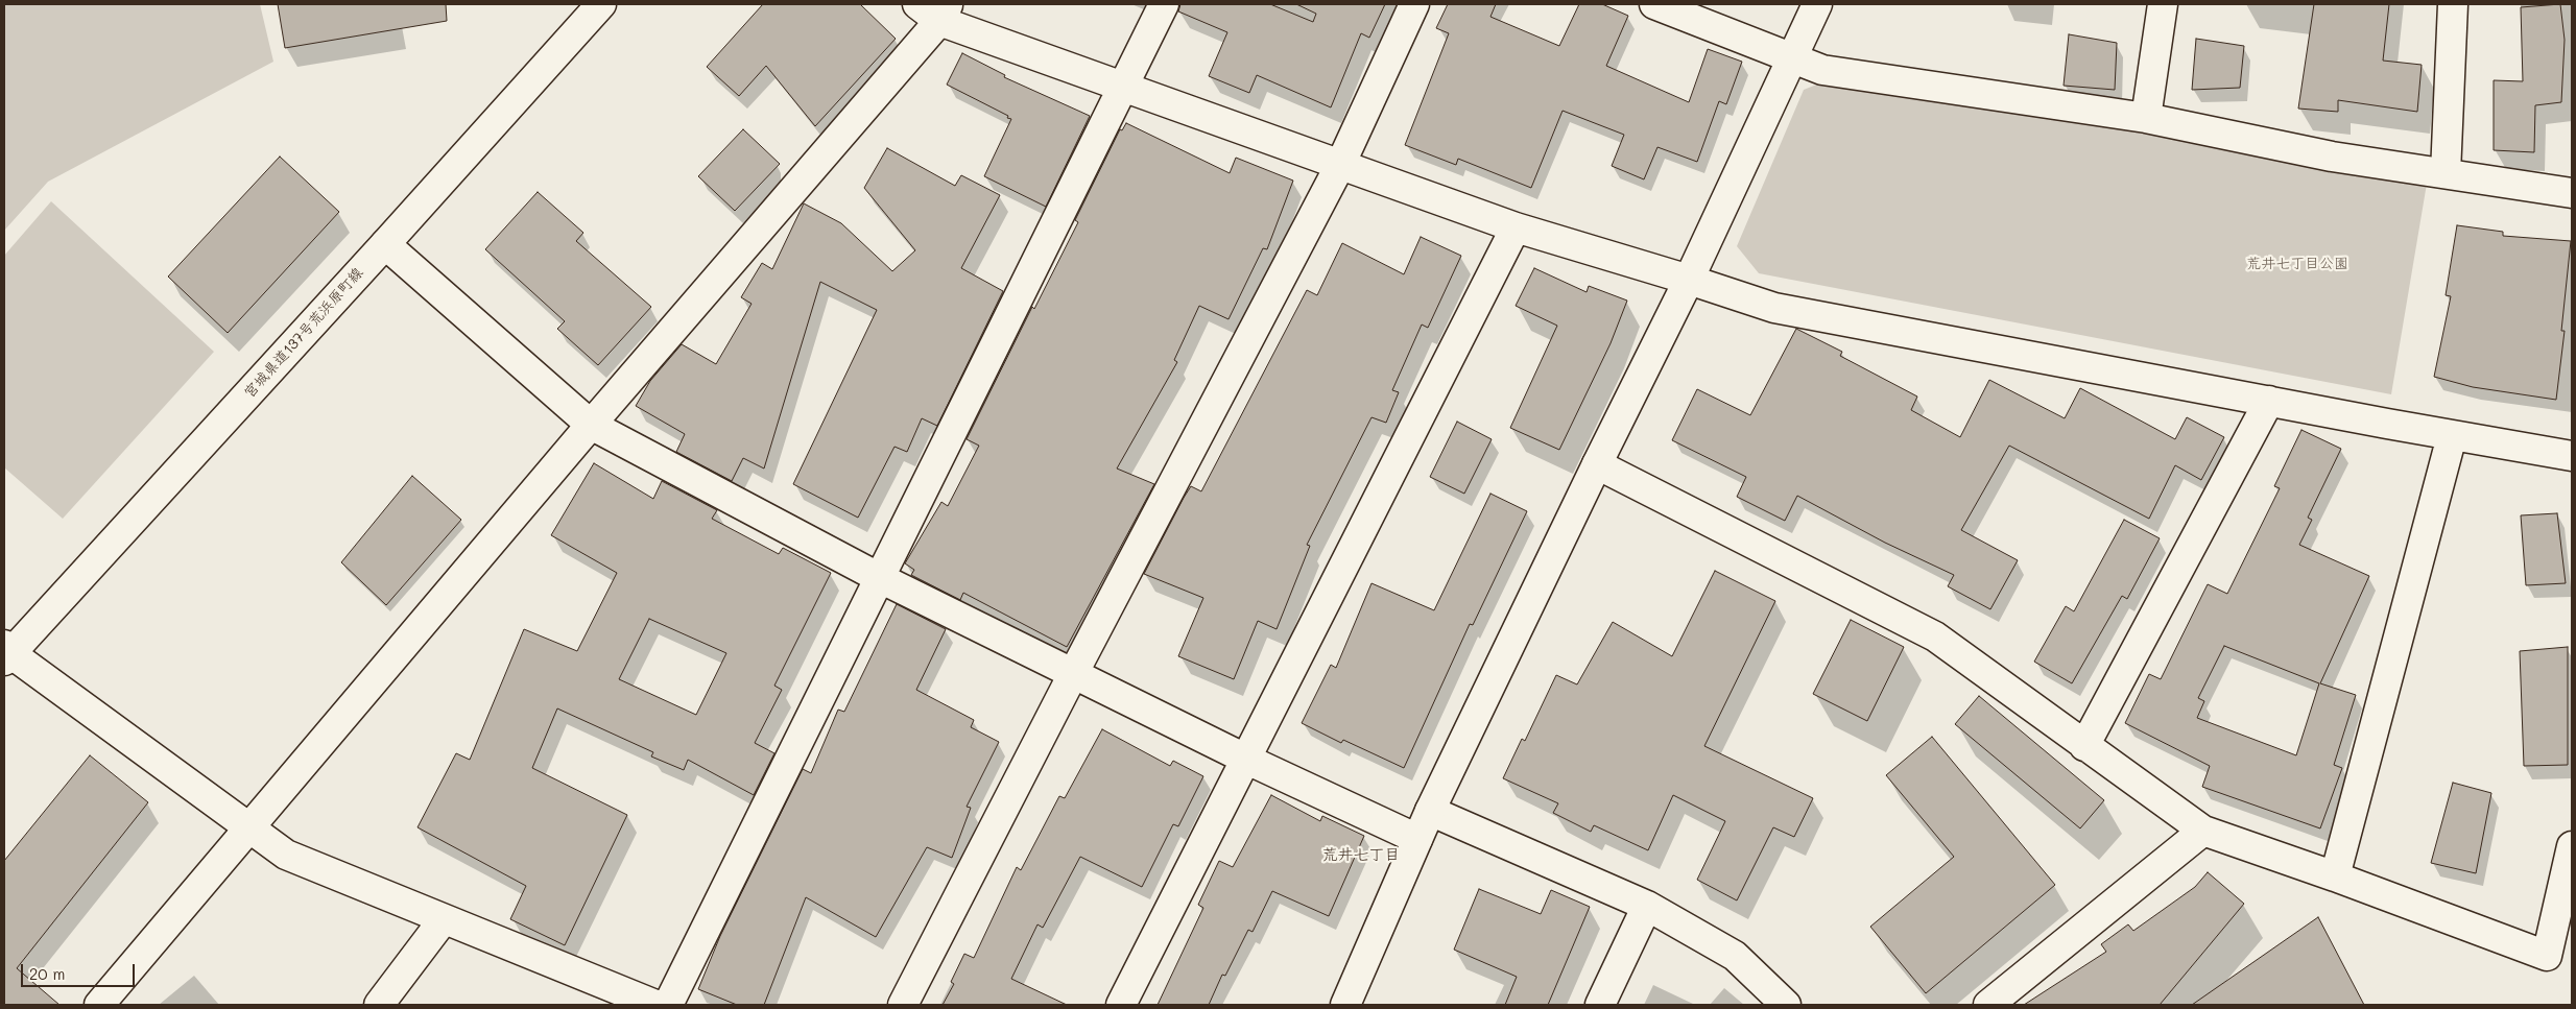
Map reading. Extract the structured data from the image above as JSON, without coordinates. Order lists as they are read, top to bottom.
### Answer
{
  "streets": {
    "street": ["宮城県道137号荒浜原町線"]
  },
  "districts": ["荒井七丁目"],
  "parks": ["荒井七丁目公園"],
  "scale_bar": "20 m"
}
